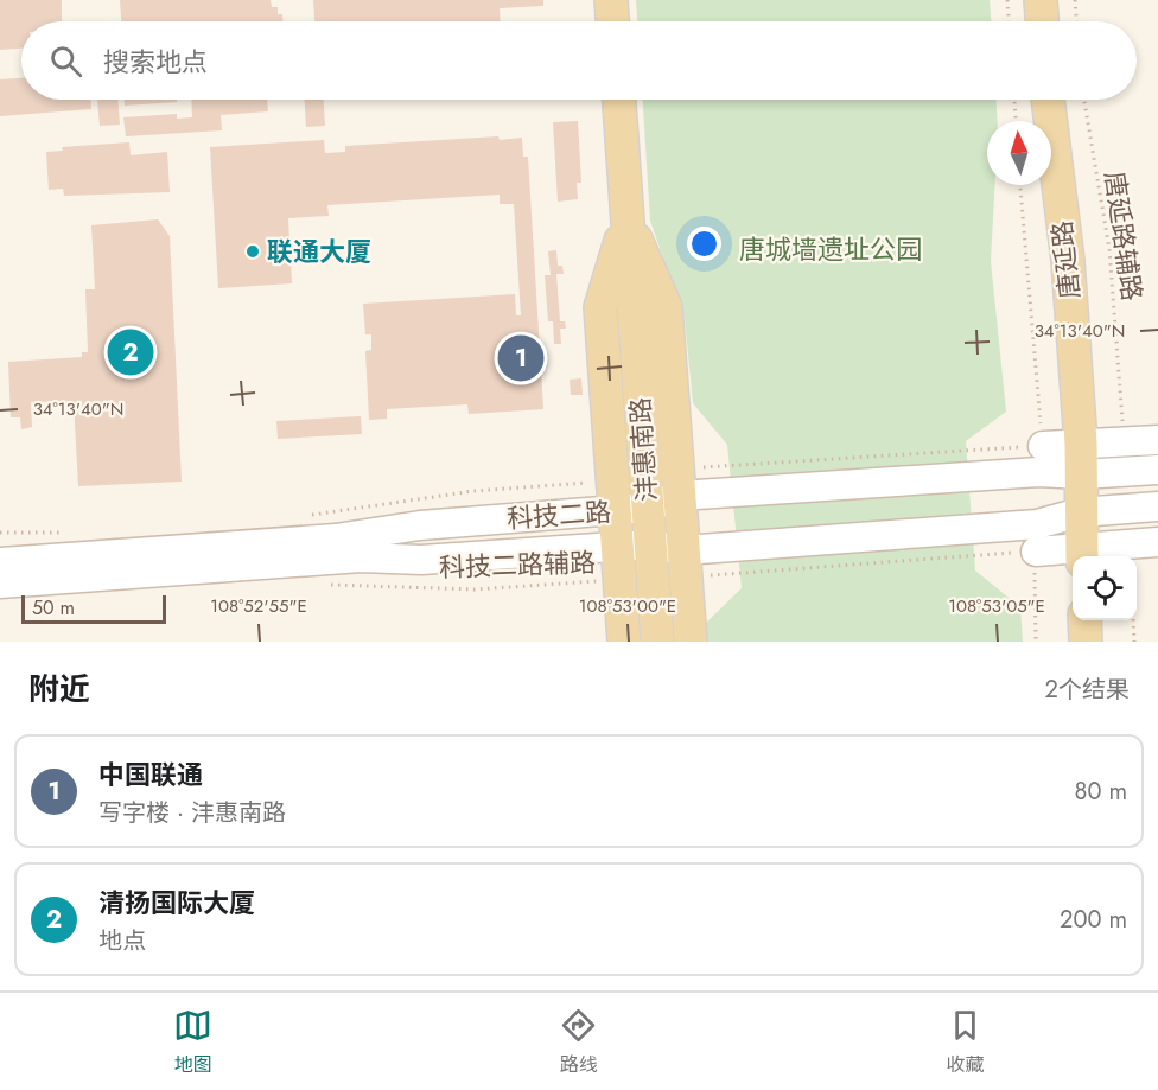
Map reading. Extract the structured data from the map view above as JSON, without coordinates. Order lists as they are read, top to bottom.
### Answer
{
  "streets": {
    "main road": ["唐延路", "沣惠南路", "科技二路"],
    "path": ["唐延路辅路", "科技二路辅路"]
  },
  "crossings": [
    ["唐延路", "科技二路"],
    ["沣惠南路", "科技二路"]
  ],
  "parks": ["唐城墙遗址公园"],
  "places": ["联通大厦"],
  "scale_bar": "50 m",
  "north": "top",
  "page": {
    "search": "搜索地点",
    "pins": ["2", "1"],
    "scale": "50 m",
    "heading": ["附近", "2个结果"],
    "list": [
      {
        "mark": "1",
        "name": "中国联通",
        "note": "写字楼 · 沣惠南路",
        "value": "80 m"
      },
      {
        "mark": "2",
        "name": "清扬国际大厦",
        "note": "地点",
        "value": "200 m"
      }
    ],
    "nav": ["地图", "路线", "收藏"]
  },
  "coordinates": [
    "34°13'40\"N",
    "108°52'55\"E",
    "108°53'00\"E",
    "108°53'05\"E"
  ]
}
